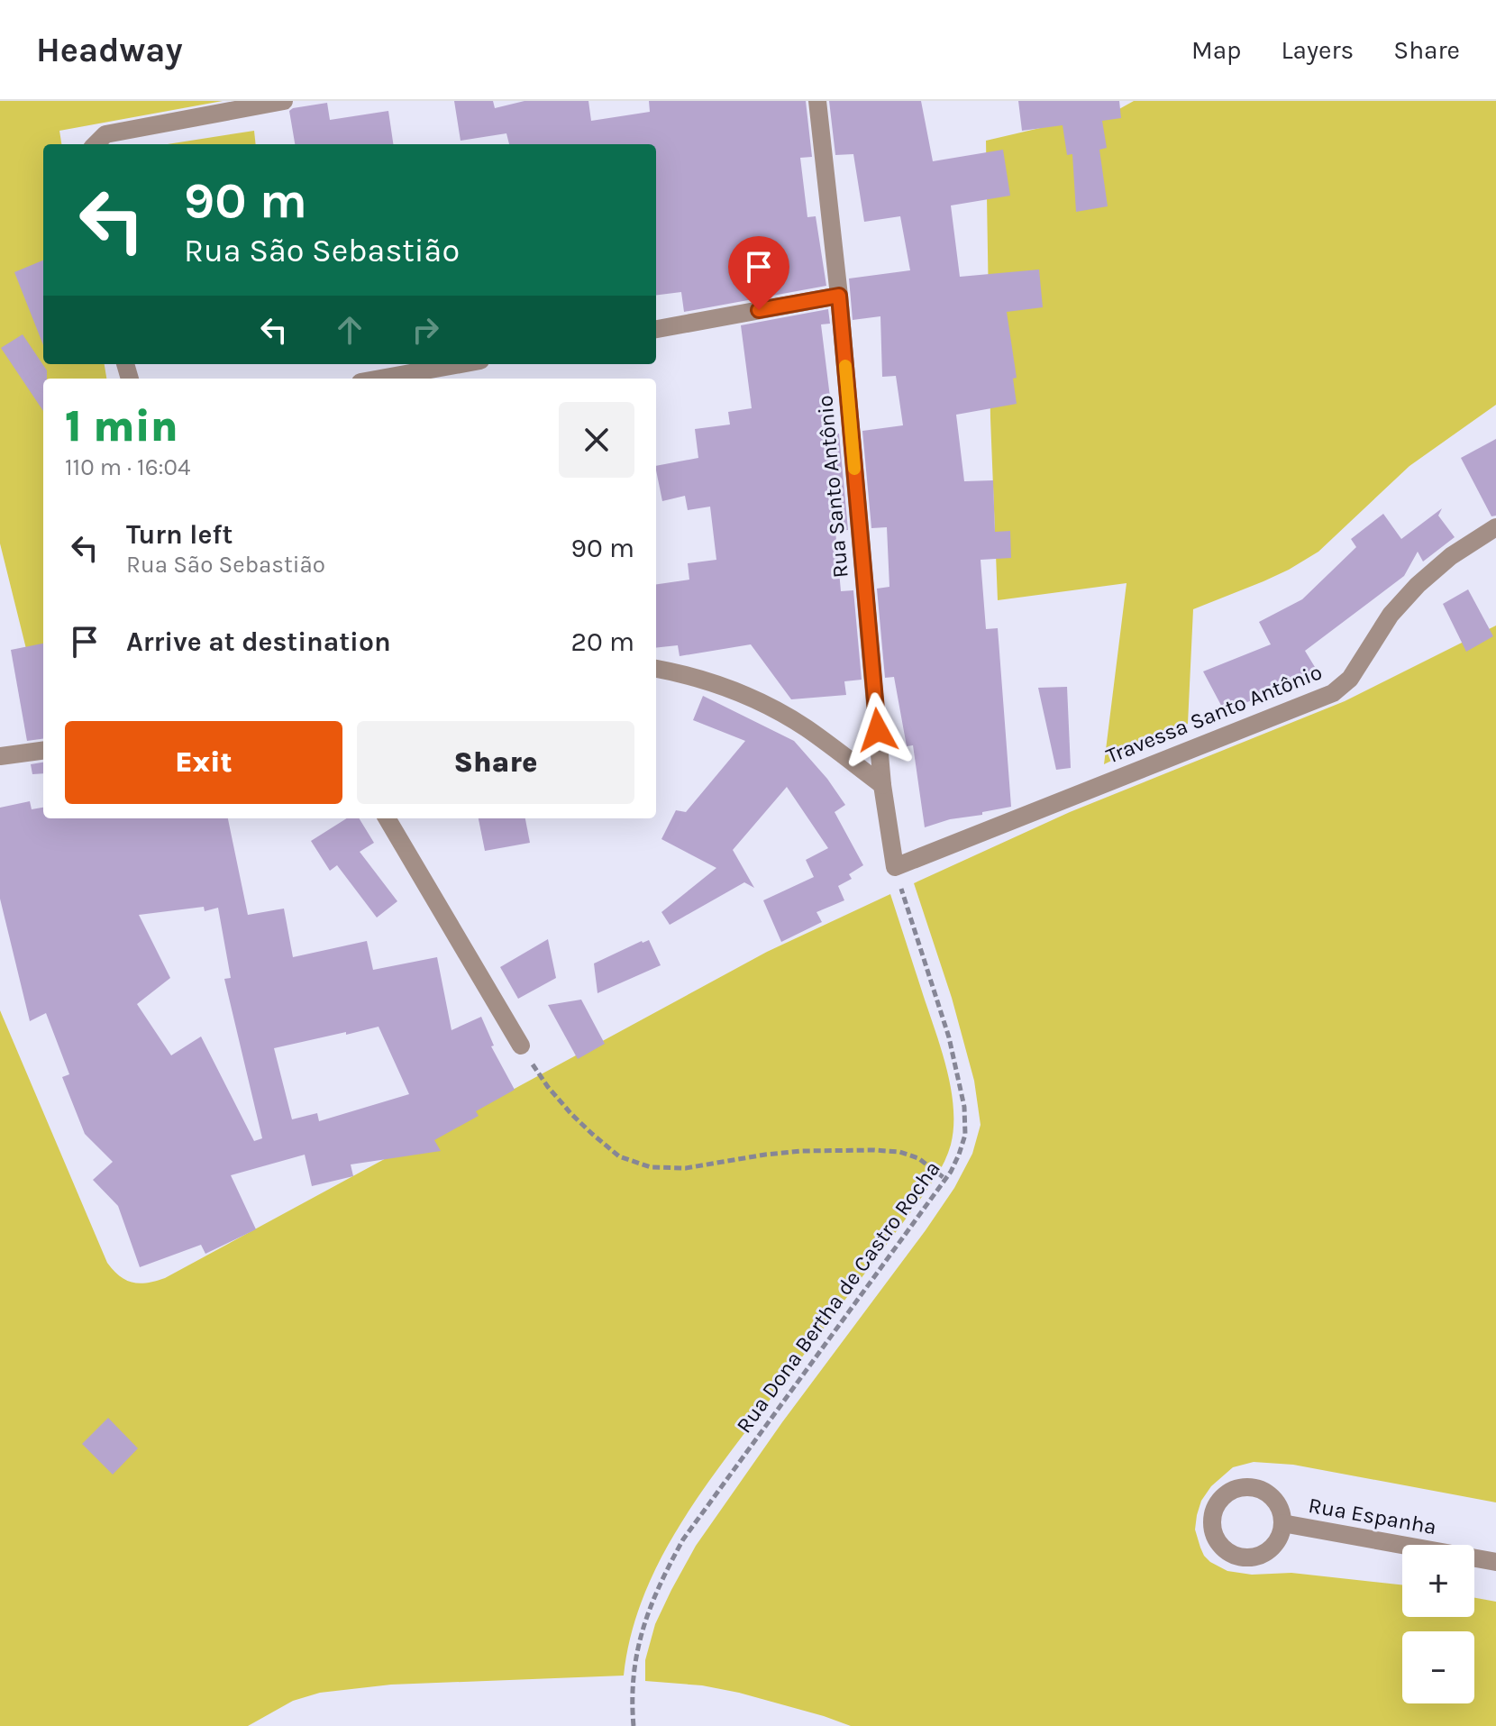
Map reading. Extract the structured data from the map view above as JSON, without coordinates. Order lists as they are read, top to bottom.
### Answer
{
  "streets": {
    "street": ["Rua Santo Antônio", "Travessa Santo Antônio", "Rua Espanha"],
    "path": ["Rua Dona Bertha de Castro Rocha"]
  },
  "crossings": [
    ["Rua Santo Antônio", "Travessa Santo Antônio"],
    ["Rua Santo Antônio", "Rua Dona Bertha de Castro Rocha"],
    ["Travessa Santo Antônio", "Rua Dona Bertha de Castro Rocha"]
  ],
  "page": {
    "header": "Headway",
    "nav": ["Map", "Layers", "Share"],
    "turn": ["90 m", "Rua São Sebastião"],
    "heading": ["1 min", "110 m · 16:04"],
    "list": [
      {
        "name": "Turn left",
        "note": "Rua São Sebastião",
        "value": "90 m"
      },
      {
        "name": "Arrive at destination",
        "value": "20 m"
      }
    ],
    "buttons": ["Exit", "Share"],
    "map_buttons": ["+", "−"]
  }
}
